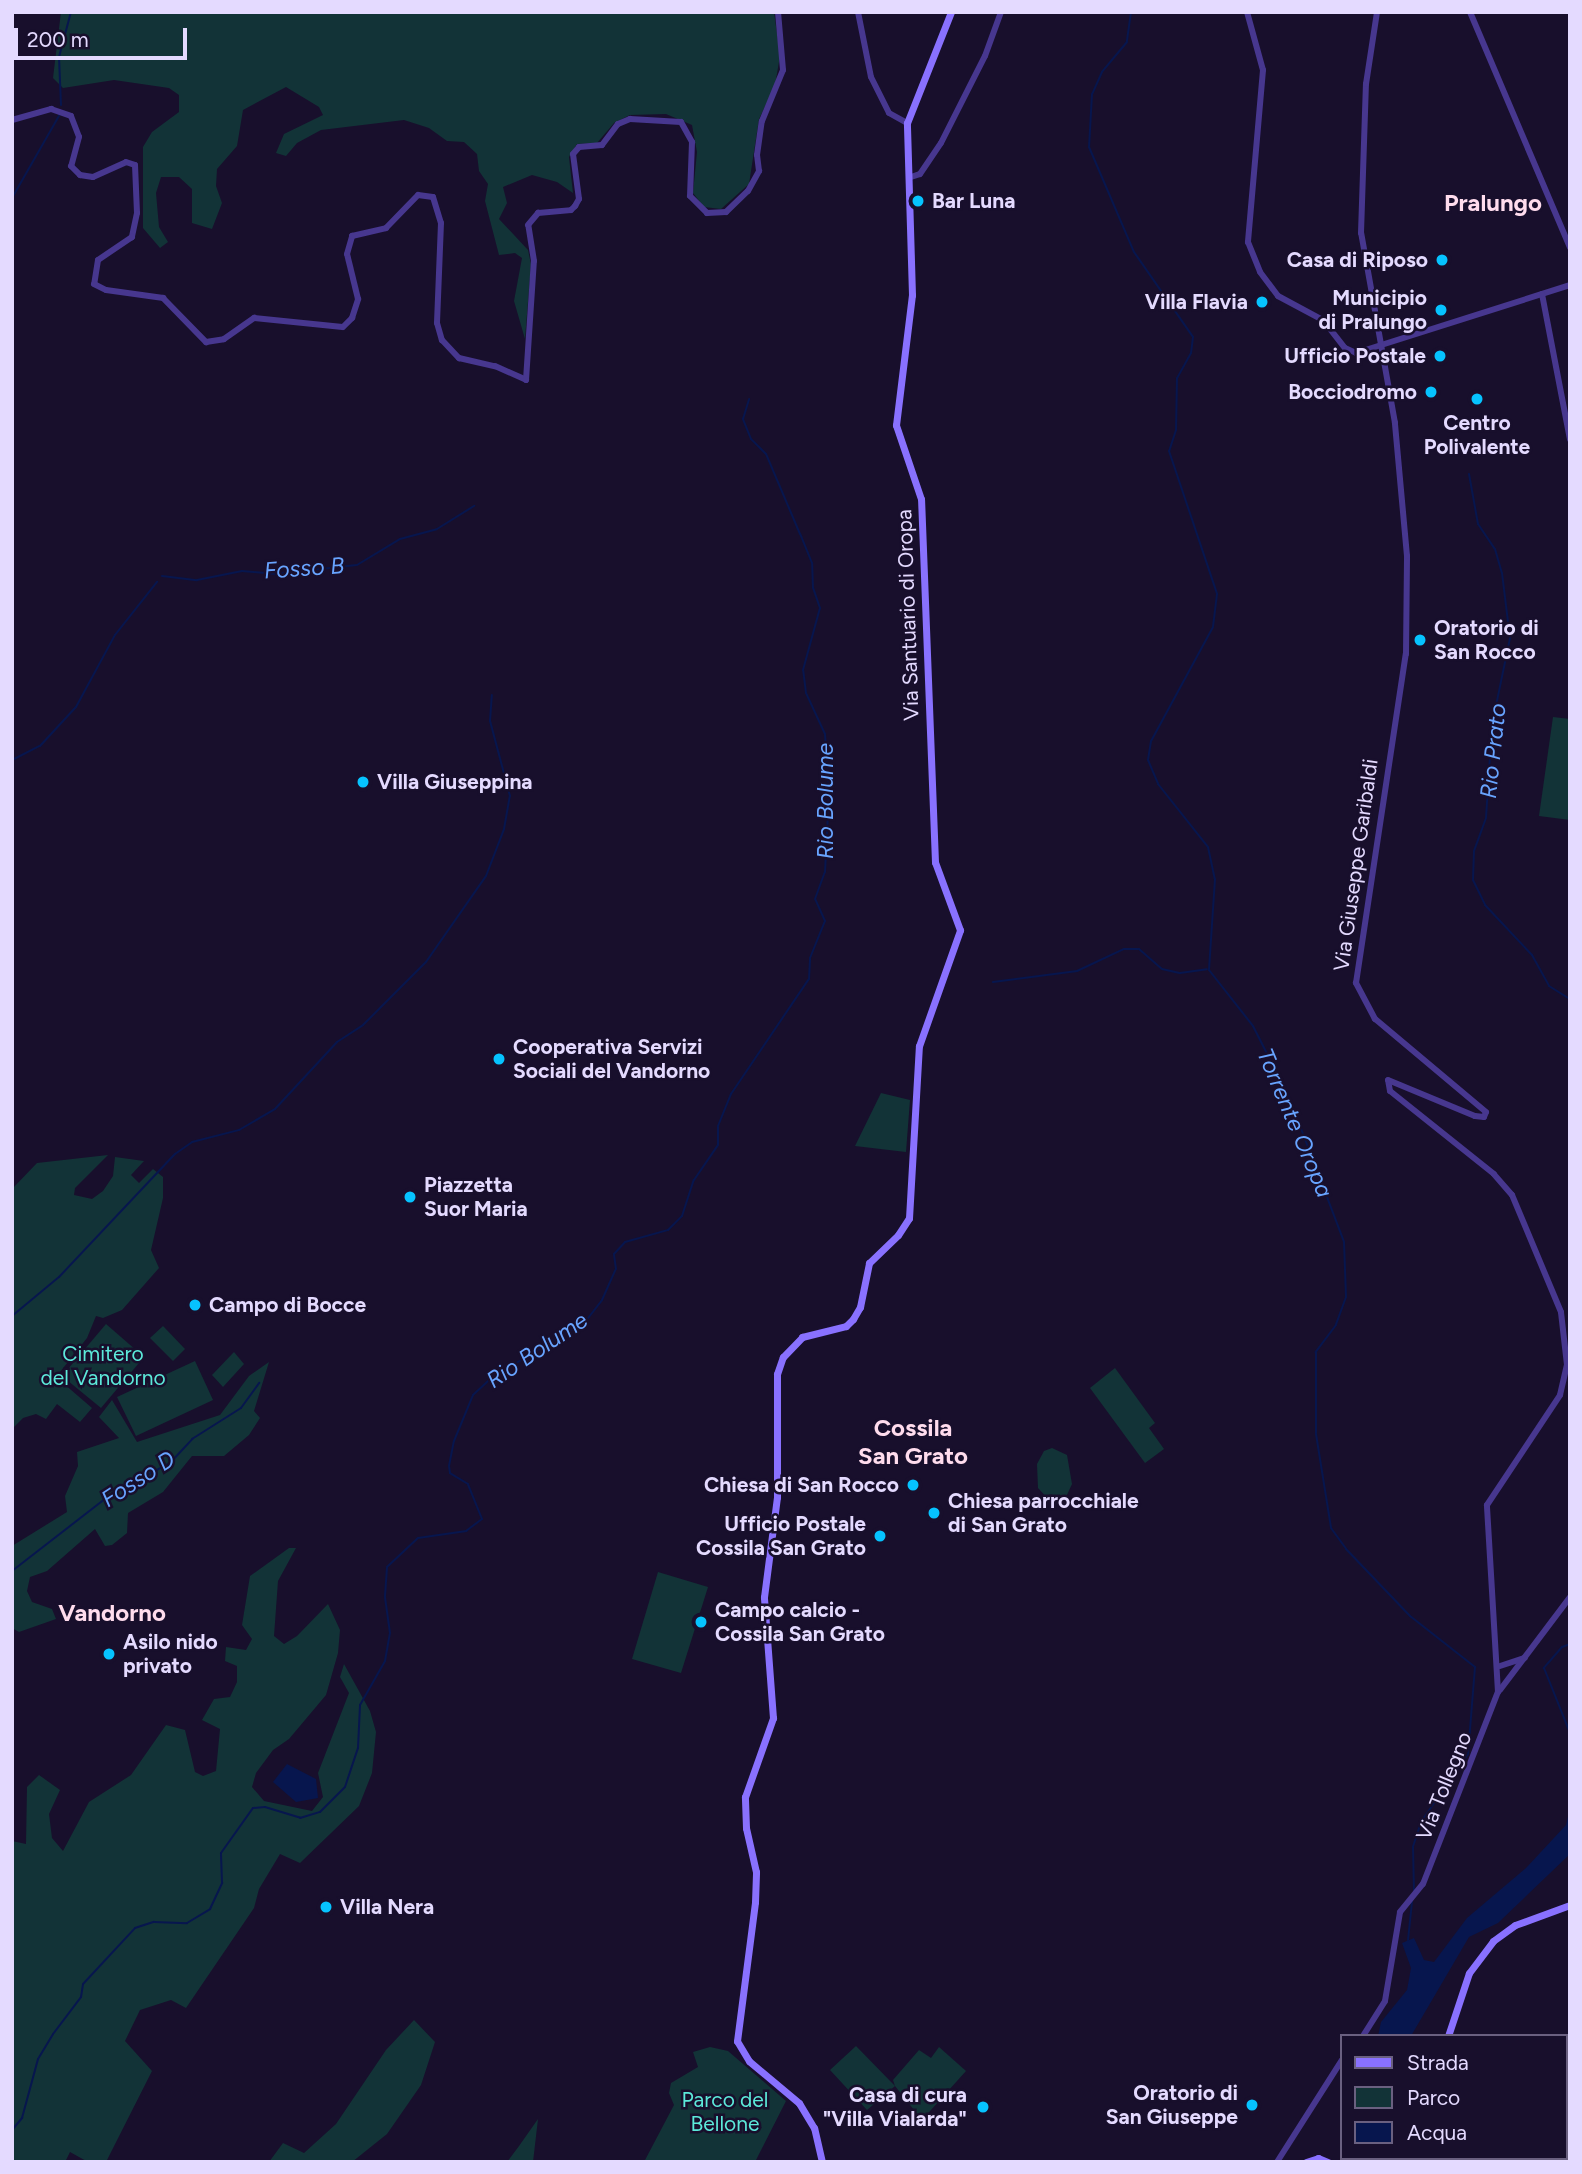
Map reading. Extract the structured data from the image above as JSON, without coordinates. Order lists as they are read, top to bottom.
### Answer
{
  "streets": {
    "main road": ["Via Santuario di Oropa"],
    "street": ["Via Giuseppe Garibaldi", "Via Tollegno"]
  },
  "crossings": [
    ["Via Giuseppe Garibaldi", "Via Tollegno"]
  ],
  "districts": ["Pralungo", "Cossila San Grato", "Vandorno"],
  "water": [
    "Fosso B",
    "Rio Prato",
    "Rio Bolume",
    "Torrente Oropa",
    "Fosso D"
  ],
  "parks": ["Cimitero del Vandorno", "Parco del Bellone"],
  "places": [
    "Bar Luna",
    "Casa di Riposo",
    "Villa Flavia",
    "Municipio di Pralungo",
    "Ufficio Postale",
    "Bocciodromo",
    "Centro Polivalente",
    "Oratorio di San Rocco",
    "Villa Giuseppina",
    "Cooperativa Servizi Sociali del Vandorno",
    "Piazzetta Suor Maria",
    "Campo di Bocce",
    "Chiesa di San Rocco",
    "Chiesa parrocchiale di San Grato",
    "Ufficio Postale Cossila San Grato",
    "Campo calcio - Cossila San Grato",
    "Asilo nido privato",
    "Villa Nera",
    "Oratorio di San Giuseppe",
    "Casa di cura \"Villa Vialarda\""
  ],
  "legend": ["Strada", "Parco", "Acqua"],
  "scale_bar": "200 m"
}
